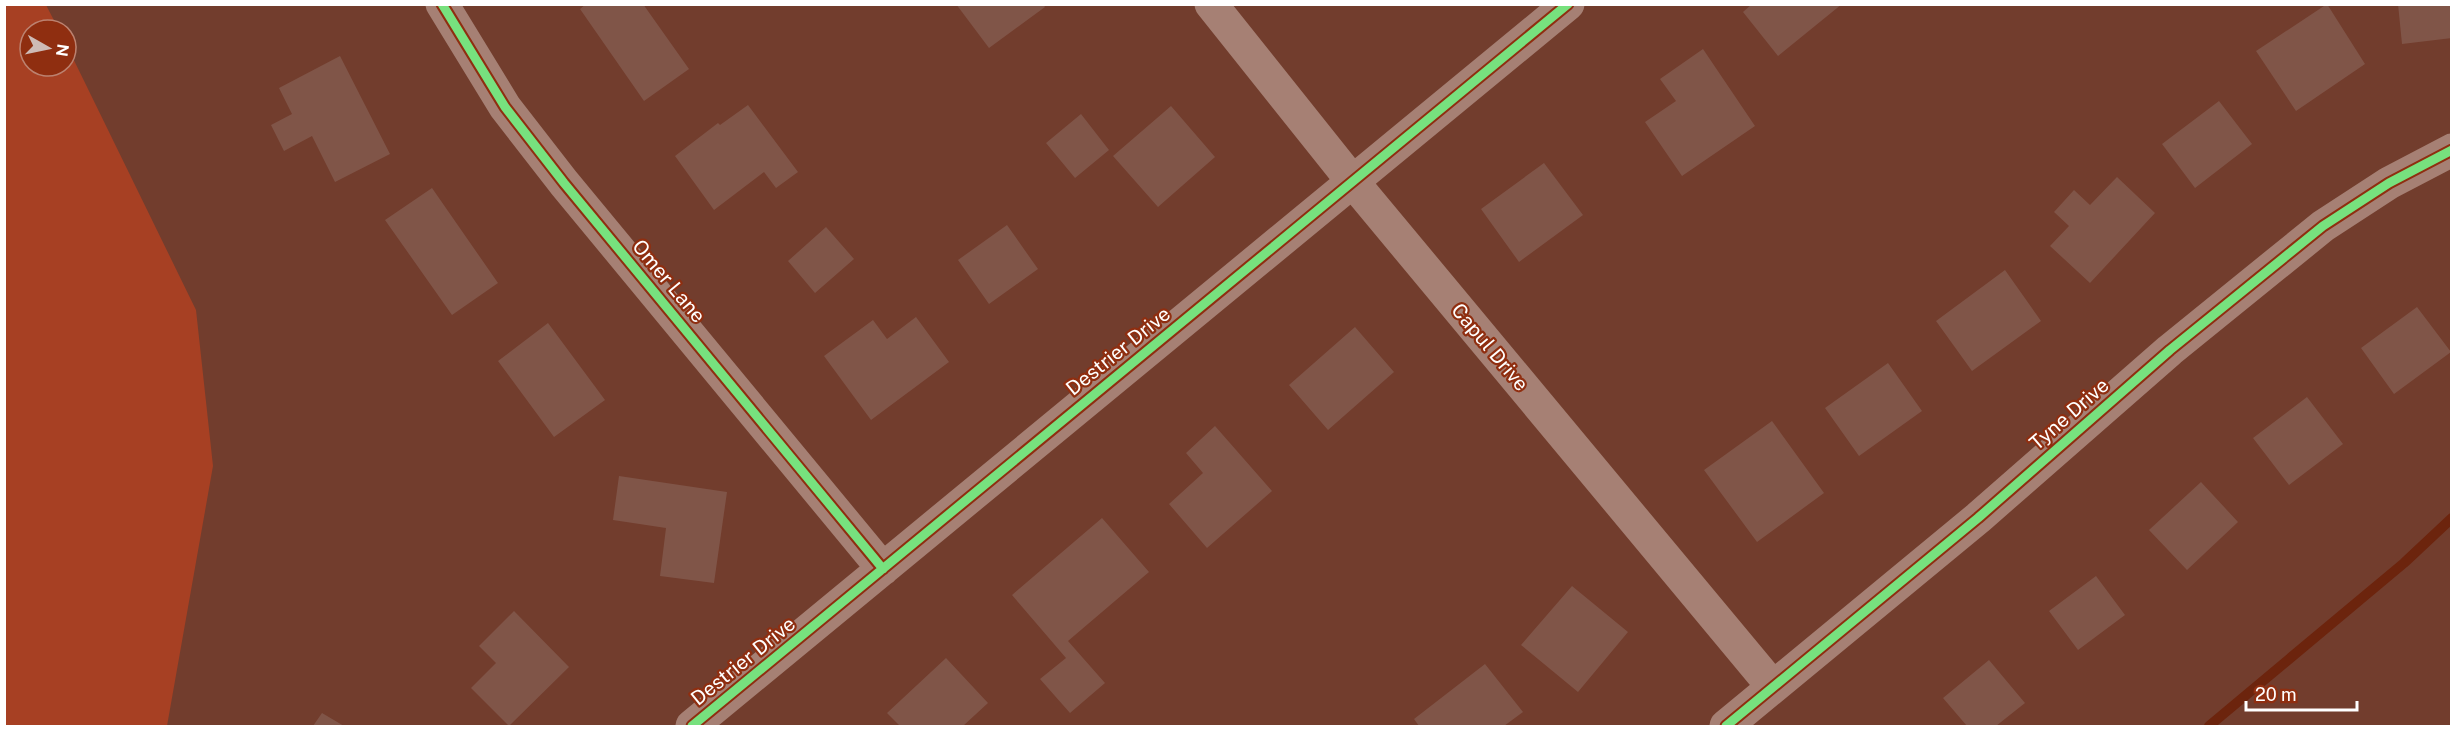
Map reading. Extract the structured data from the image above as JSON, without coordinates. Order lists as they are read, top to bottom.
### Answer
{
  "streets": {
    "street": [
      "Omer Lane",
      "Capul Drive",
      "Destrier Drive",
      "Tyne Drive"
    ]
  },
  "crossings": [
    ["Omer Lane", "Destrier Drive"],
    ["Capul Drive", "Destrier Drive"],
    ["Capul Drive", "Tyne Drive"]
  ],
  "scale_bar": "20 m",
  "north": "right"
}
